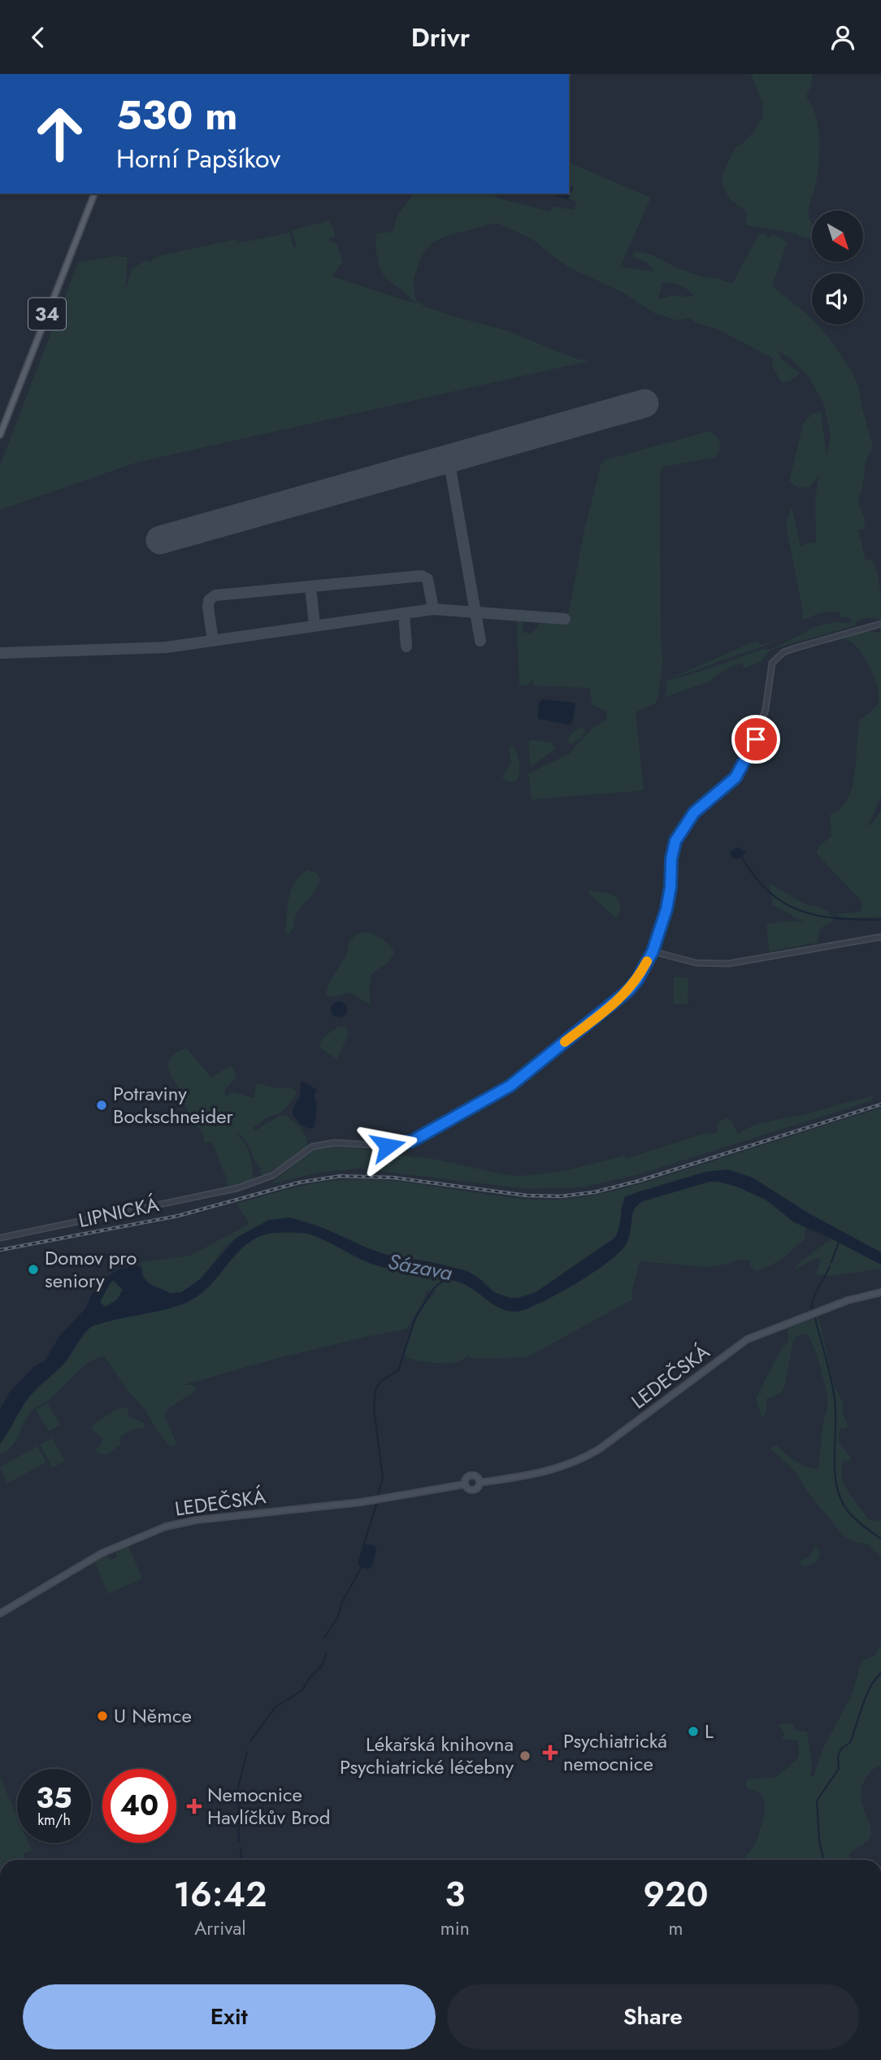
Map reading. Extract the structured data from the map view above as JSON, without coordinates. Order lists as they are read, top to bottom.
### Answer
{
  "streets": {
    "main road": ["34", "LEDEČSKÁ"],
    "street": ["LIPNICKÁ"]
  },
  "water": ["Sázava"],
  "places": {
    "other": [
      "Potraviny Bockschneider",
      "Domov pro seniory",
      "U Němce",
      "L",
      "Lékařská knihovna Psychiatrické léčebny"
    ],
    "health": ["Psychiatrická nemocnice", "Nemocnice Havlíčkův Brod"]
  },
  "north": "bottom right",
  "page": {
    "header": "Drivr",
    "turn": ["530 m", "Horní Papšíkov"],
    "speed": "35 km/h",
    "limit": "40",
    "eta": [
      "16:42",
      "Arrival",
      "3",
      "min",
      "920",
      "m"
    ],
    "buttons": ["Exit", "Share"]
  }
}
